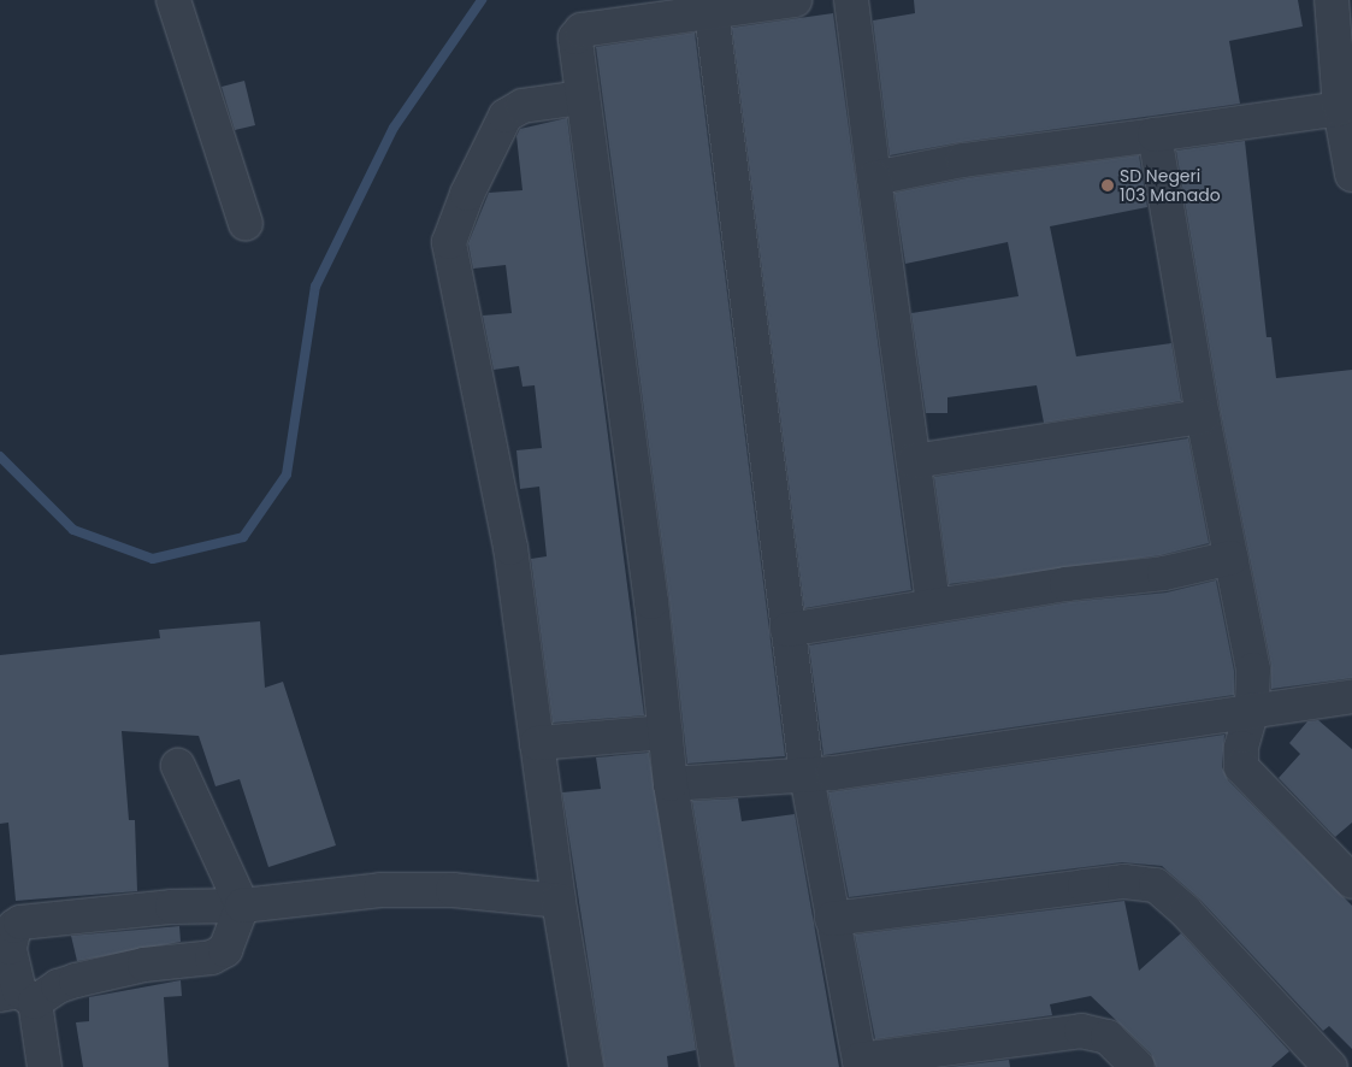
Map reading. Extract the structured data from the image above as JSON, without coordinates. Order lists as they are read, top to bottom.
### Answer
{
  "places": ["SD Negeri 103 Manado"]
}
